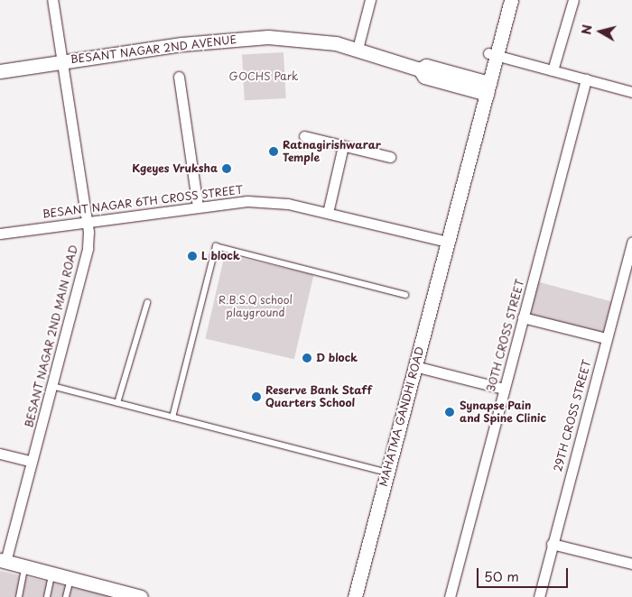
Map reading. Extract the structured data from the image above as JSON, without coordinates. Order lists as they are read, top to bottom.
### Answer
{
  "streets": {
    "main road": ["BESANT NAGAR 2ND AVENUE", "MAHATMA GANDHI ROAD"],
    "street": [
      "BESANT NAGAR 6TH CROSS STREET",
      "30TH CROSS STREET",
      "BESANT NAGAR 2ND MAIN ROAD",
      "29TH CROSS STREET"
    ]
  },
  "crossings": [
    ["BESANT NAGAR 2ND AVENUE", "BESANT NAGAR 2ND MAIN ROAD"],
    ["BESANT NAGAR 2ND AVENUE", "MAHATMA GANDHI ROAD"],
    ["BESANT NAGAR 6TH CROSS STREET", "BESANT NAGAR 2ND MAIN ROAD"],
    ["BESANT NAGAR 6TH CROSS STREET", "MAHATMA GANDHI ROAD"]
  ],
  "parks": ["GOCHS Park", "R.B.S.Q school playground"],
  "places": [
    "Ratnagirishwarar Temple",
    "Kgeyes Vruksha",
    "L block",
    "D block",
    "Reserve Bank Staff Quarters School",
    "Synapse Pain and Spine Clinic"
  ],
  "scale_bar": "50 m",
  "north": "left"
}
